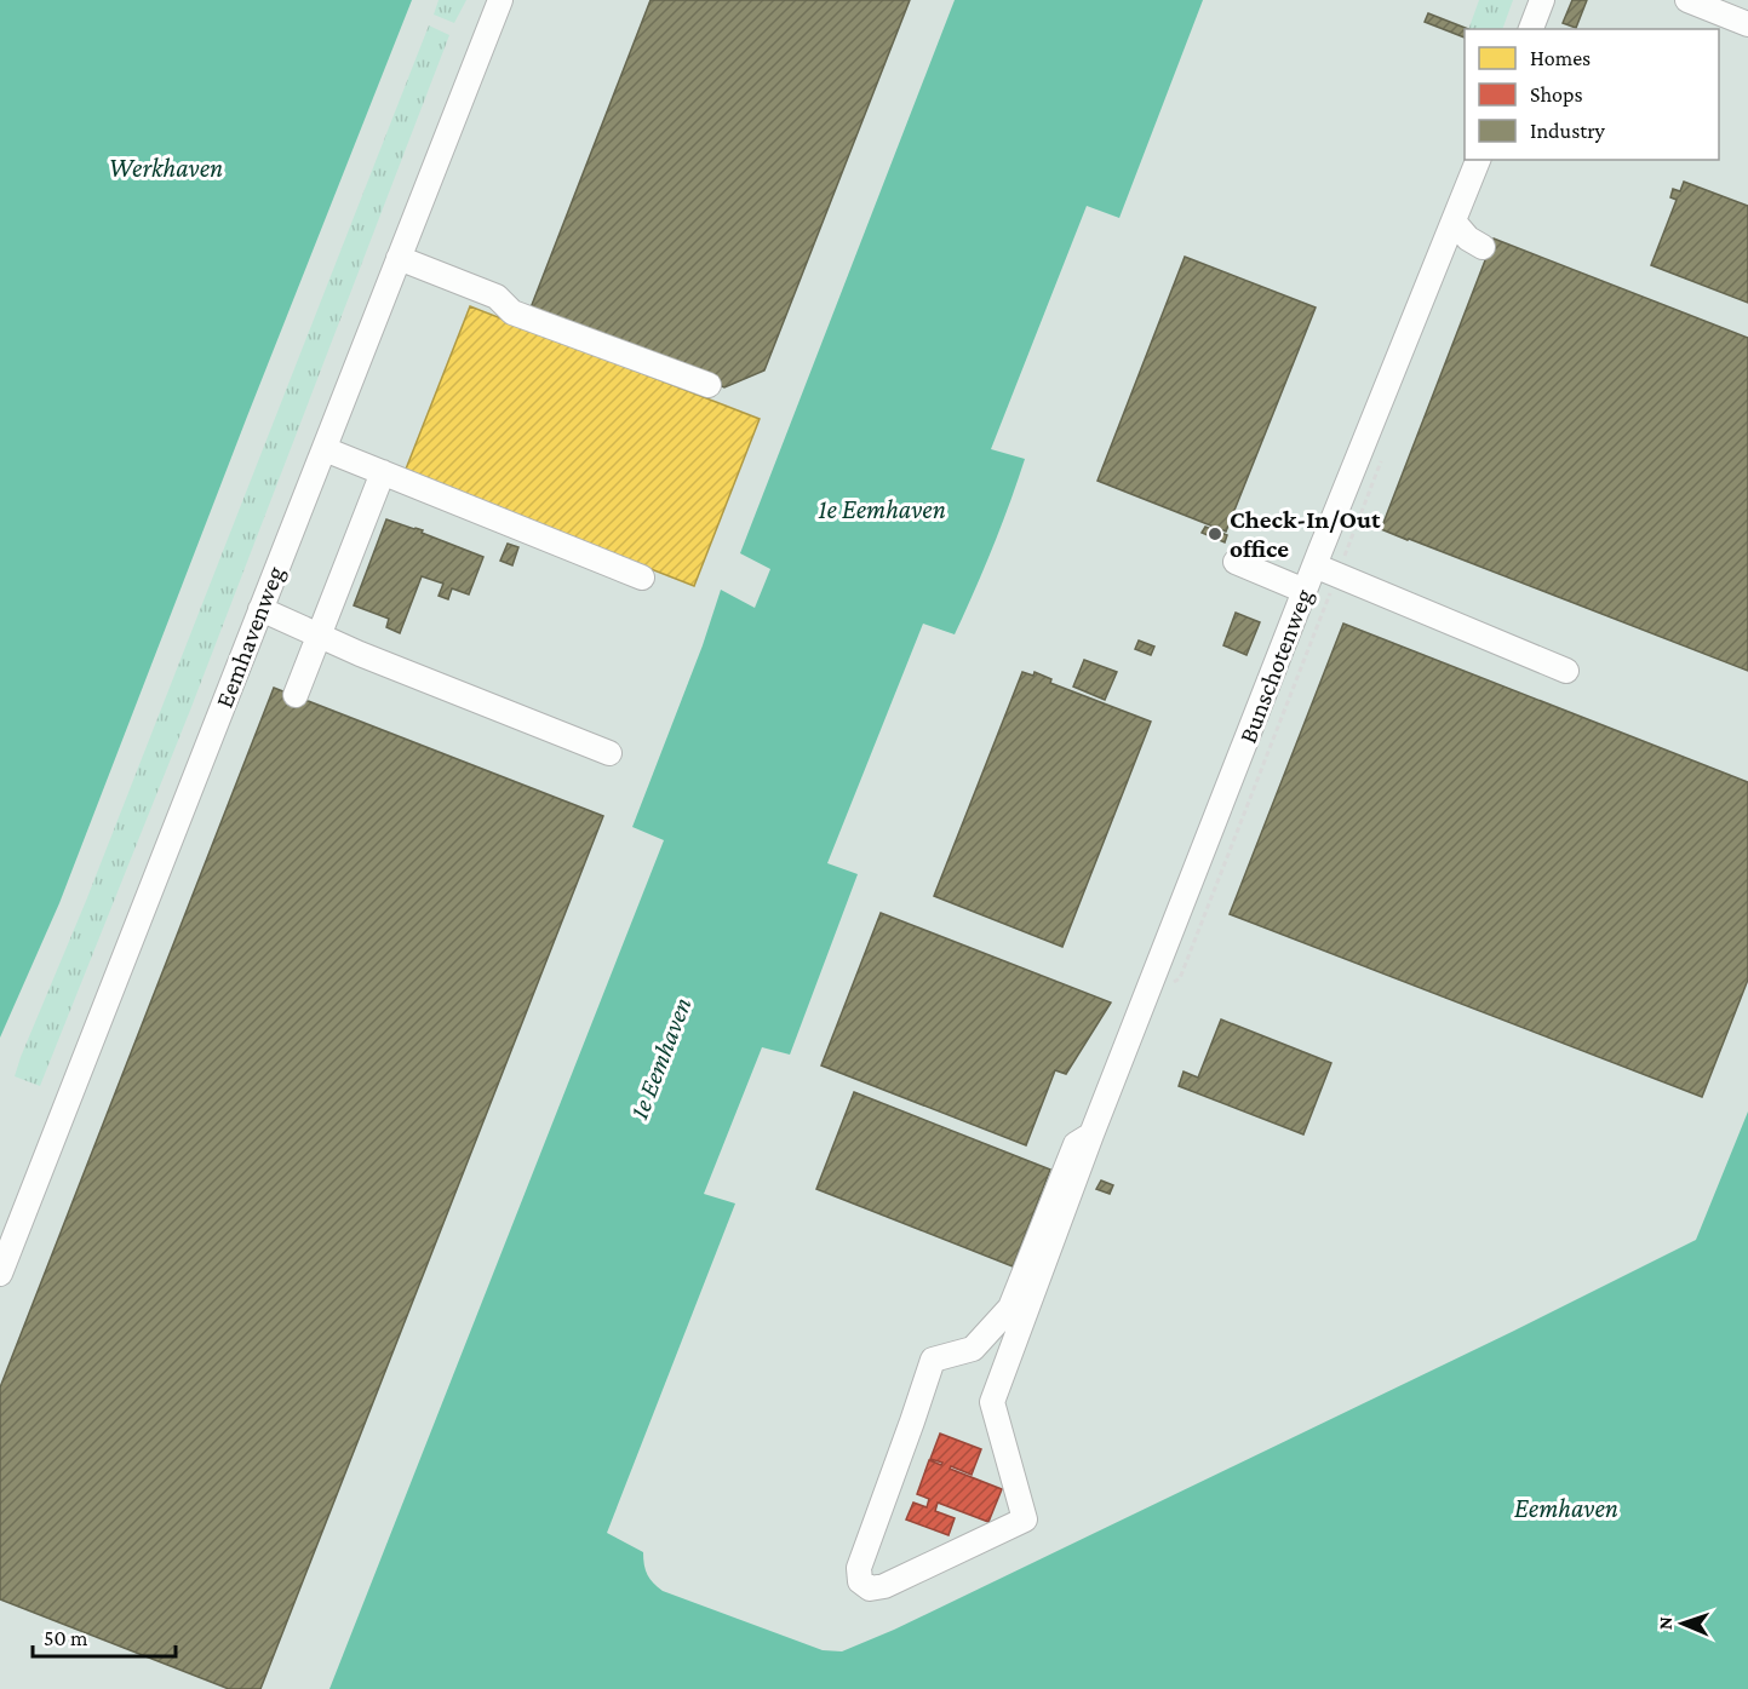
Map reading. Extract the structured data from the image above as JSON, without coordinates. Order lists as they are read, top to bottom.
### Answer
{
  "streets": {
    "street": ["Eemhavenweg", "Bunschotenweg"]
  },
  "water": ["Werkhaven", "1e Eemhaven", "Eemhaven"],
  "places": ["Check-In/Out office"],
  "legend": ["Homes", "Shops", "Industry"],
  "scale_bar": "50 m",
  "north": "left"
}
